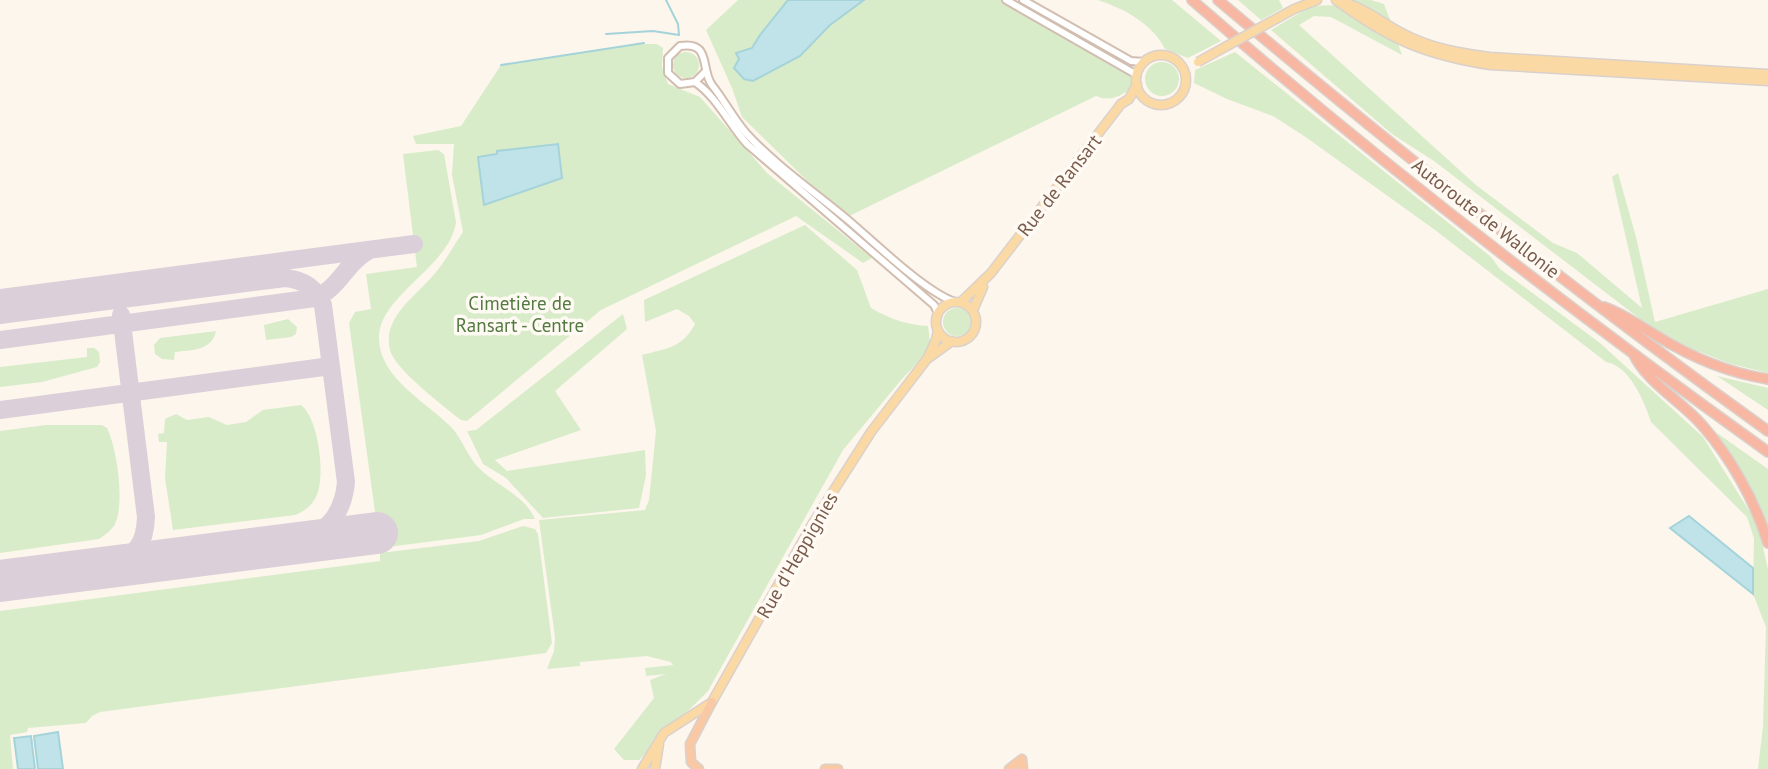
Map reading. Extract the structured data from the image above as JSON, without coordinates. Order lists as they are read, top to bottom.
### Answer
{
  "streets": {
    "highway": ["Autoroute de Wallonie"],
    "main road": ["Rue de Ransart", "Rue d'Heppignies"]
  },
  "crossings": [
    ["Rue de Ransart", "Rue d'Heppignies"]
  ],
  "parks": ["Cimetière de Ransart - Centre"]
}
